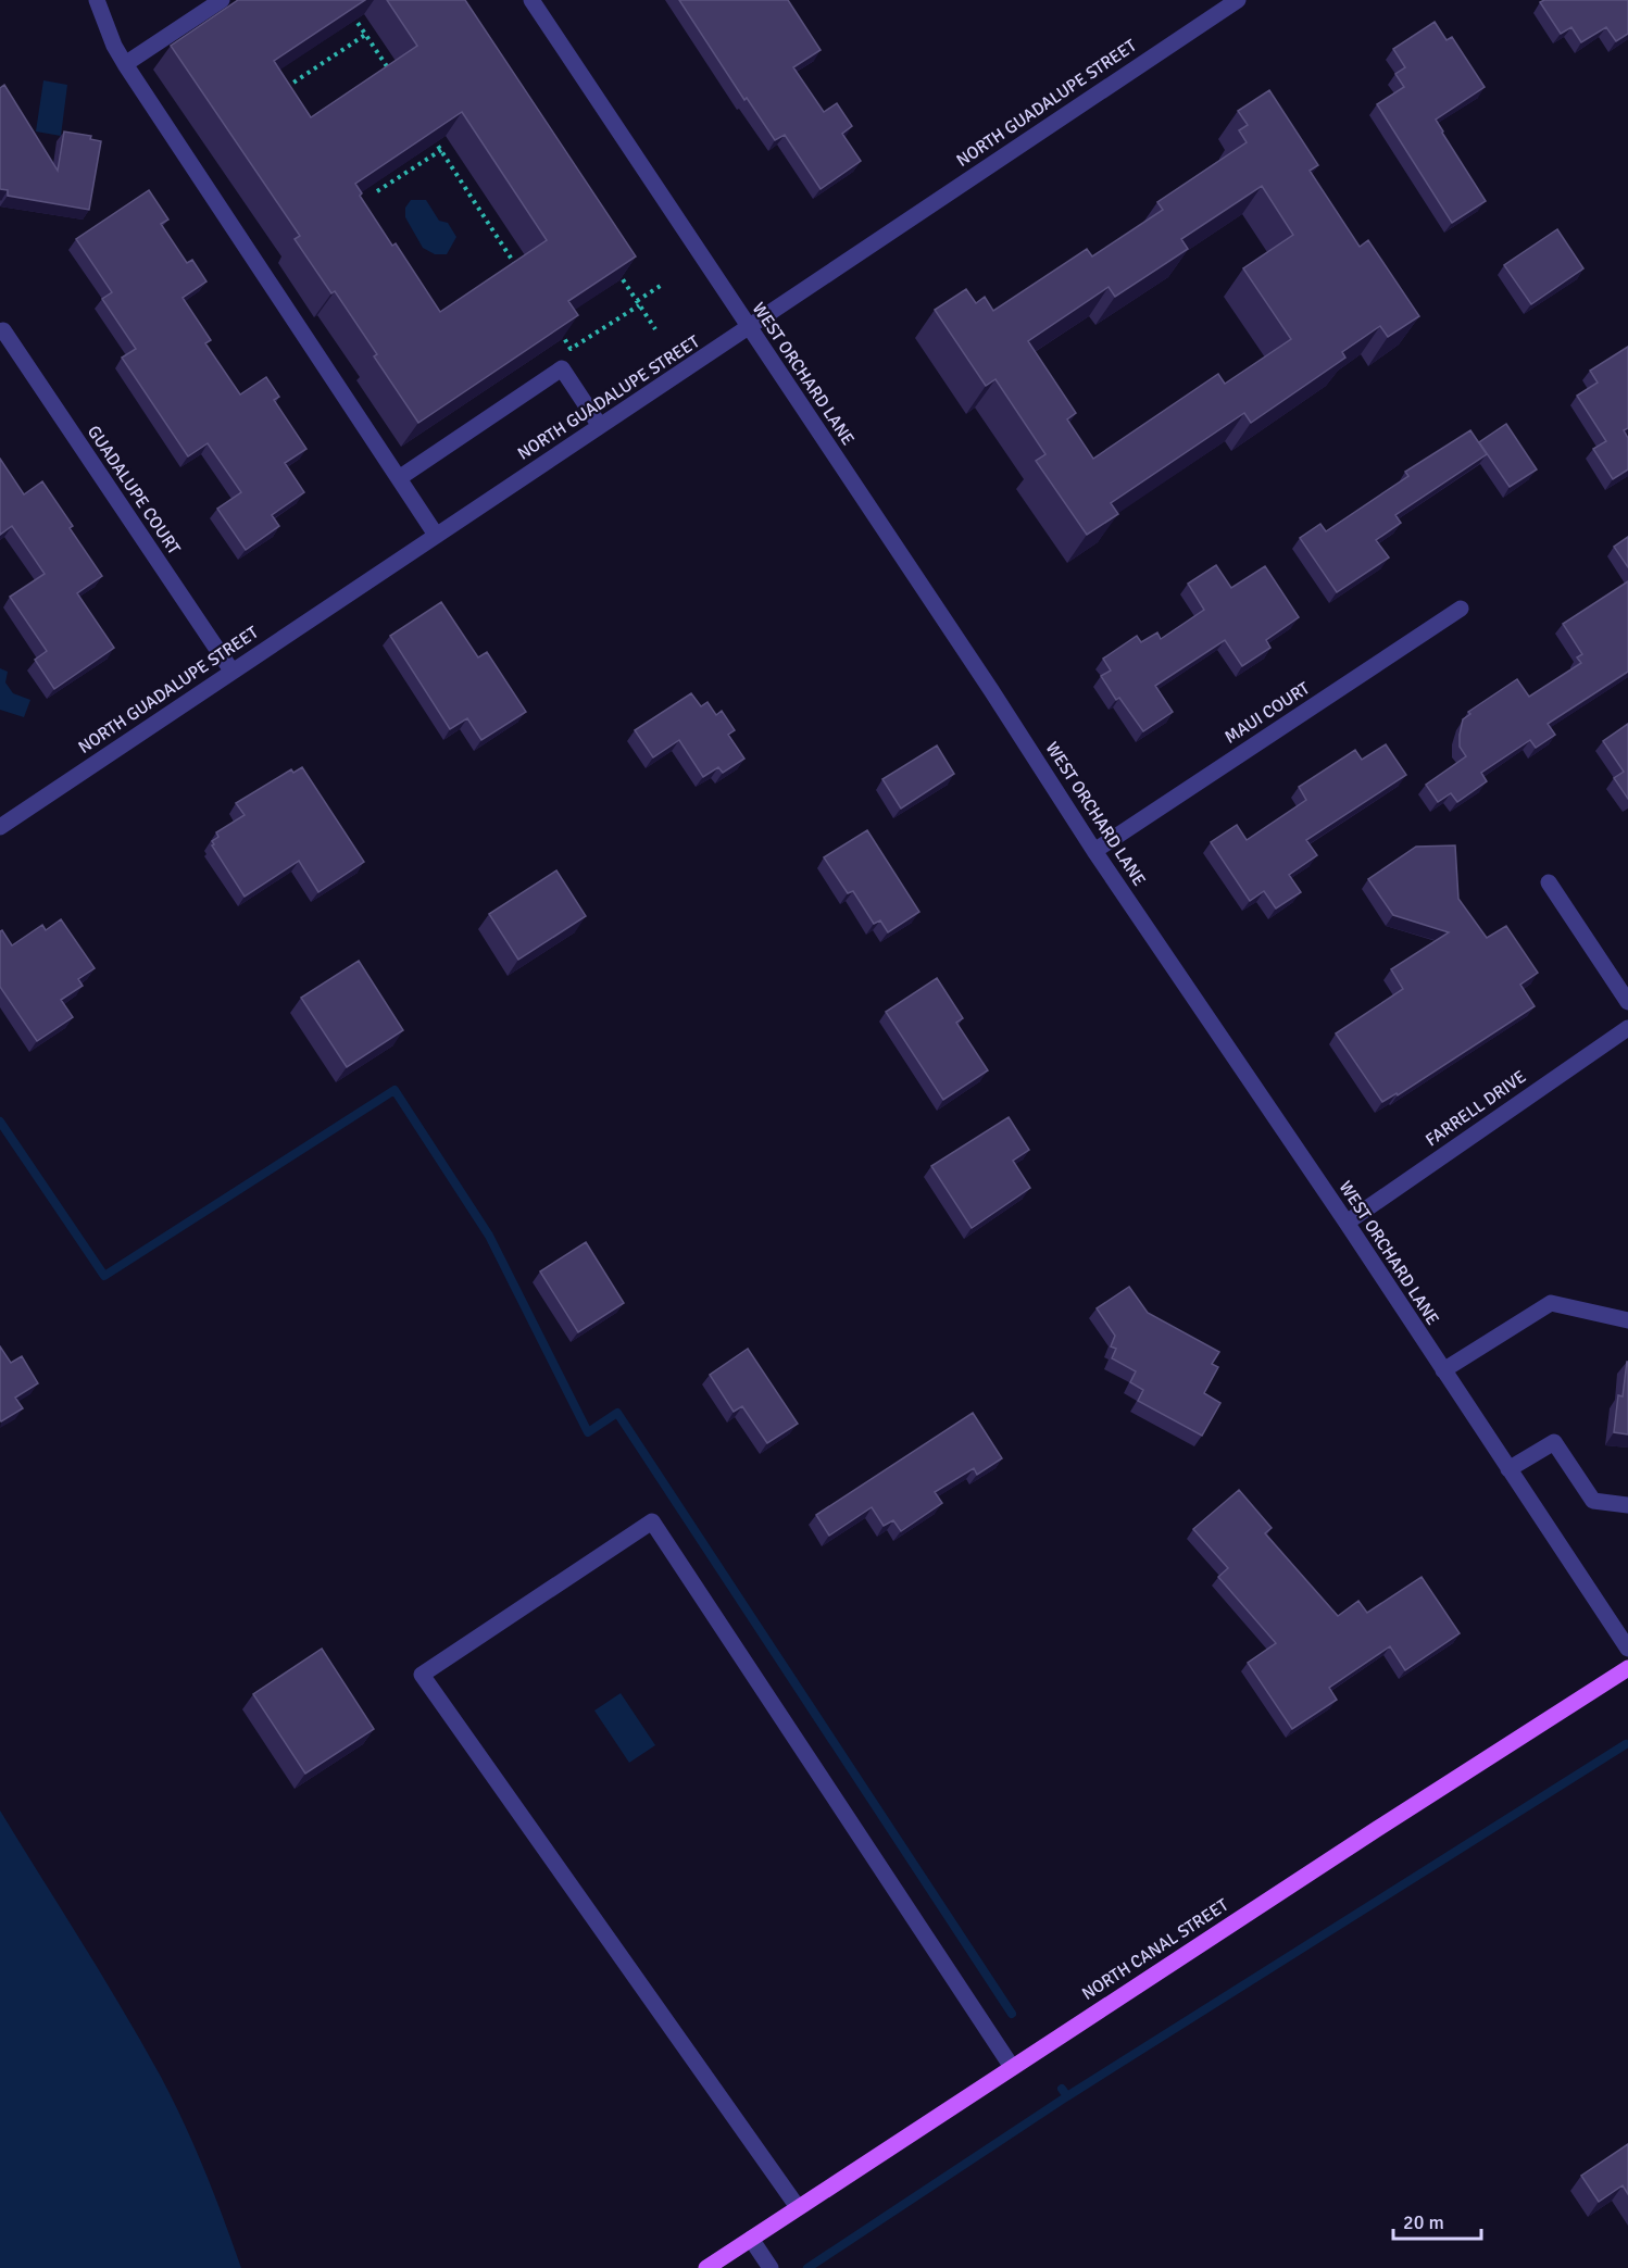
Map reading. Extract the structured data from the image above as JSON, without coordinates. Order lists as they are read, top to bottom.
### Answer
{
  "streets": {
    "main road": ["NORTH CANAL STREET"],
    "street": [
      "NORTH GUADALUPE STREET",
      "WEST ORCHARD LANE",
      "GUADALUPE COURT",
      "MAUI COURT",
      "FARRELL DRIVE"
    ]
  },
  "crossings": [
    ["NORTH GUADALUPE STREET", "WEST ORCHARD LANE"],
    ["NORTH GUADALUPE STREET", "GUADALUPE COURT"],
    ["WEST ORCHARD LANE", "MAUI COURT"],
    ["WEST ORCHARD LANE", "FARRELL DRIVE"]
  ],
  "scale_bar": "20 m"
}
